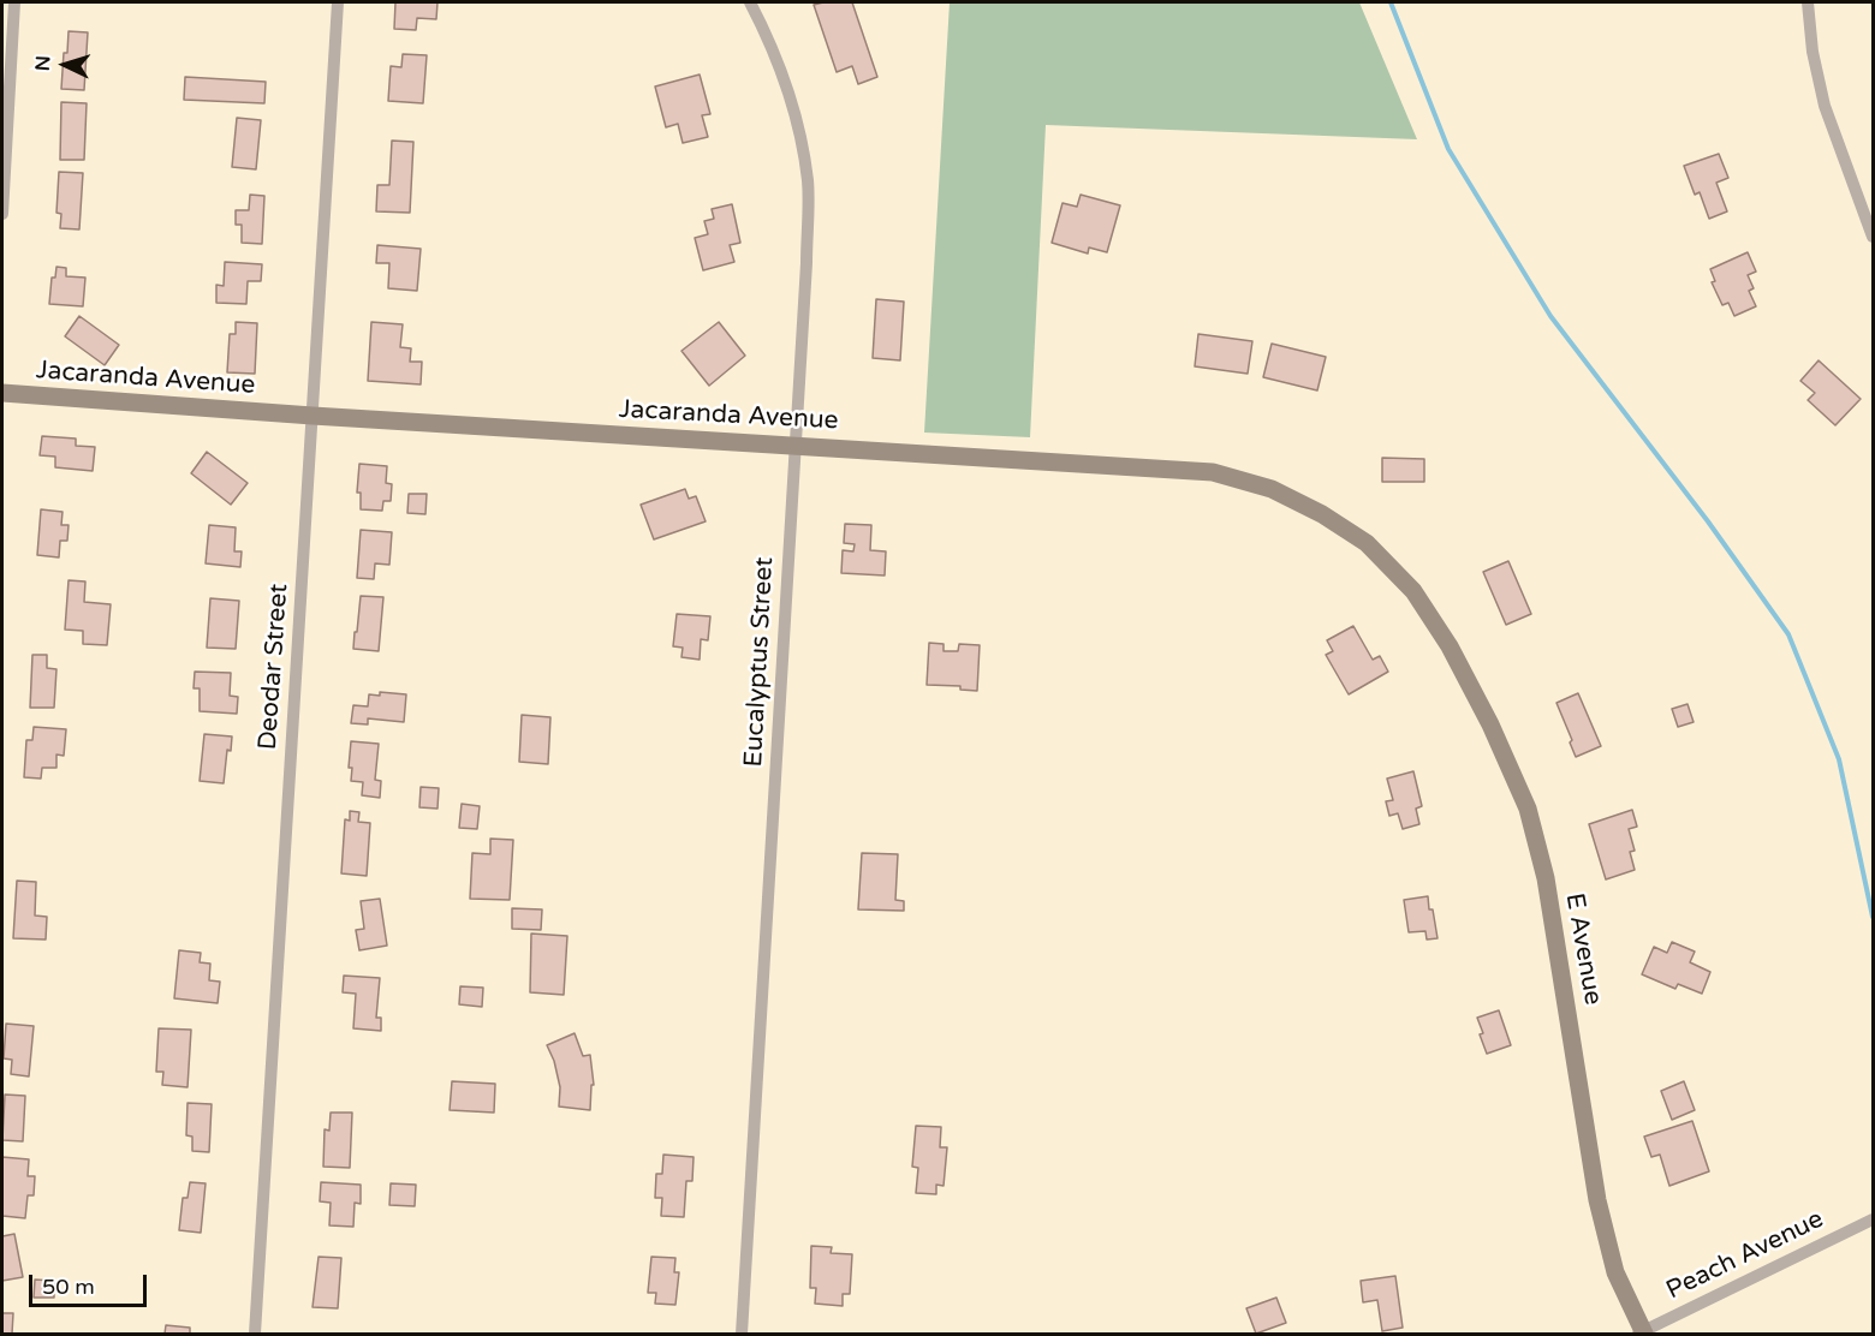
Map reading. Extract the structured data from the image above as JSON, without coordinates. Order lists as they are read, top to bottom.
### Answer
{
  "streets": {
    "street": [
      "Jacaranda Avenue",
      "Eucalyptus Street",
      "Deodar Street",
      "E Avenue",
      "Peach Avenue"
    ]
  },
  "crossings": [
    ["Jacaranda Avenue", "Eucalyptus Street"],
    ["Jacaranda Avenue", "Deodar Street"],
    ["Jacaranda Avenue", "E Avenue"],
    ["E Avenue", "Peach Avenue"]
  ],
  "scale_bar": "50 m",
  "north": "left"
}
